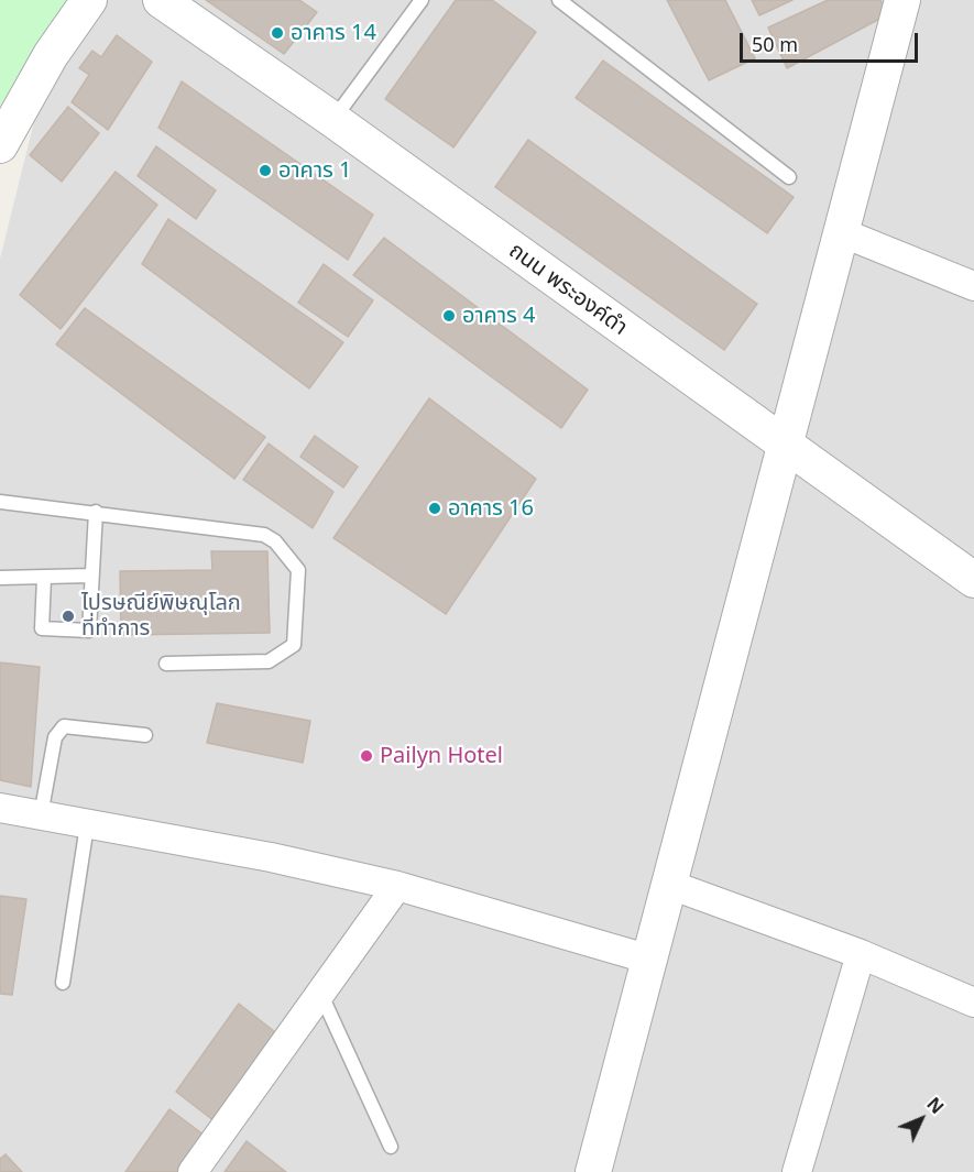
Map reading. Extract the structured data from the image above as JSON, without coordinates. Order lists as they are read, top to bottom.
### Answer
{
  "streets": {
    "street": ["ถนน พระองค์ดำ"]
  },
  "places": [
    "อาคาร 14",
    "อาคาร 1",
    "อาคาร 4",
    "อาคาร 16",
    "ไปรษณีย์พิษณุโลก ที่ทำการ",
    "Pailyn Hotel"
  ],
  "scale_bar": "50 m",
  "north": "top right"
}
